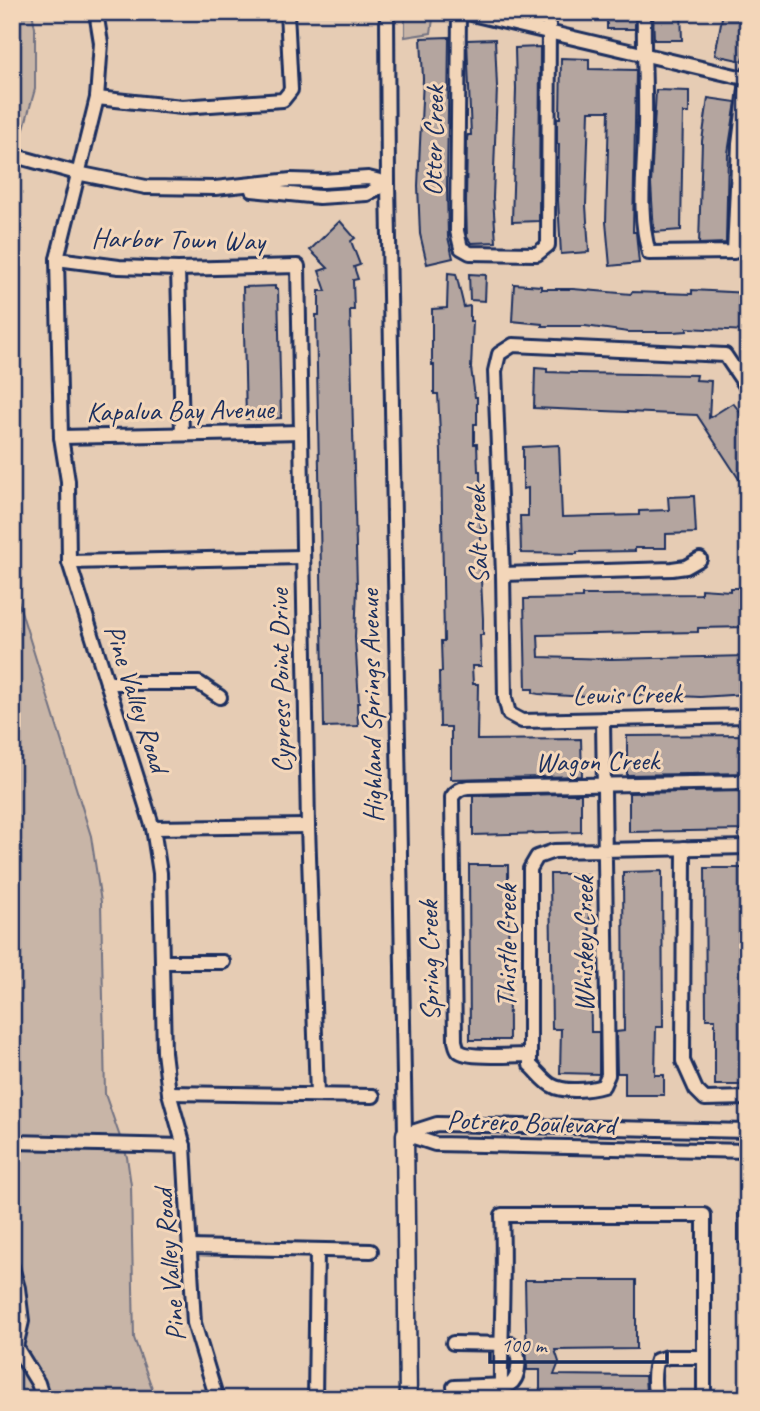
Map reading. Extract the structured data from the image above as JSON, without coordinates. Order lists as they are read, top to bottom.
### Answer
{
  "streets": {
    "main road": ["Highland Springs Avenue"],
    "street": [
      "Otter Creek",
      "Harbor Town Way",
      "Kapalua Bay Avenue",
      "Salt Creek",
      "Cypress Point Drive",
      "Lewis Creek",
      "Pine Valley Road",
      "Wagon Creek",
      "Whiskey Creek",
      "Thistle Creek",
      "Spring Creek",
      "Potrero Boulevard"
    ]
  },
  "crossings": [
    ["Harbor Town Way", "Cypress Point Drive"],
    ["Harbor Town Way", "Pine Valley Road"],
    ["Kapalua Bay Avenue", "Cypress Point Drive"],
    ["Kapalua Bay Avenue", "Pine Valley Road"],
    ["Salt Creek", "Lewis Creek"],
    ["Lewis Creek", "Whiskey Creek"],
    ["Highland Springs Avenue", "Potrero Boulevard"],
    ["Wagon Creek", "Whiskey Creek"],
    ["Wagon Creek", "Spring Creek"],
    ["Whiskey Creek", "Thistle Creek"],
    ["Whiskey Creek", "Spring Creek"],
    ["Thistle Creek", "Spring Creek"]
  ],
  "scale_bar": "100 m"
}
